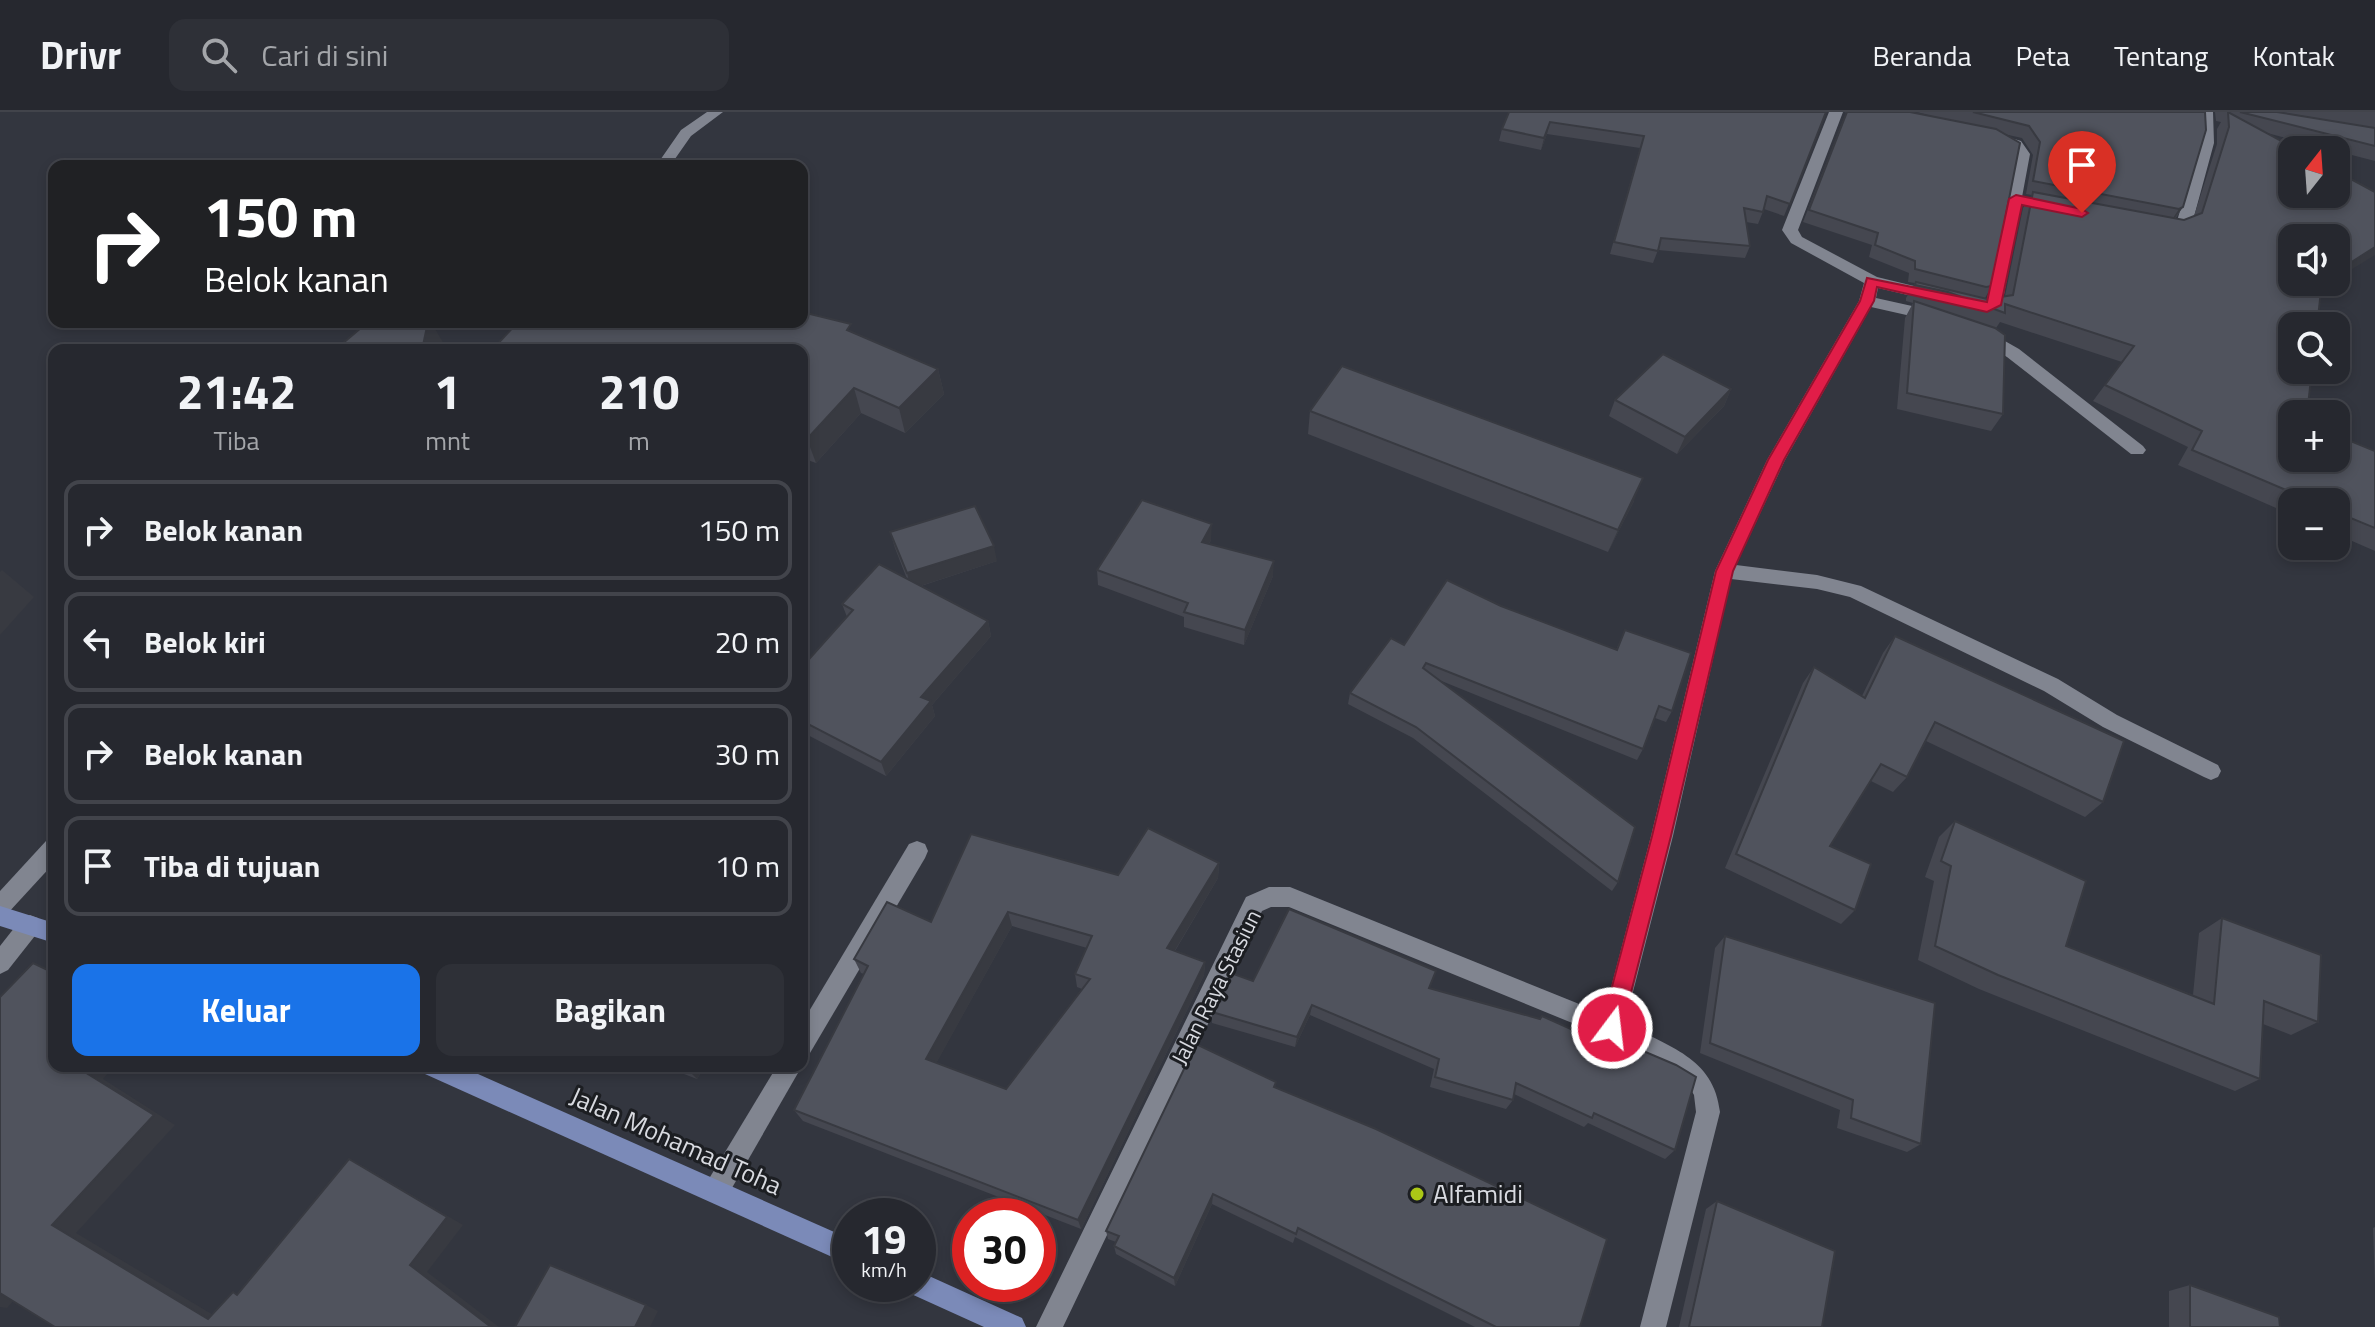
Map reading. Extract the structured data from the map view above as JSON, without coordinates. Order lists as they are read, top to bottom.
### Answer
{
  "streets": {
    "main road": ["Jalan Mohamad Toha"],
    "street": ["Jalan Raya Stasiun"]
  },
  "places": ["Alfamidi"],
  "north": "top",
  "page": {
    "header": "Drivr",
    "search": "Cari di sini",
    "nav": [
      "Beranda",
      "Peta",
      "Tentang",
      "Kontak"
    ],
    "map_buttons": ["+", "−"],
    "turn": ["150 m", "Belok kanan"],
    "eta": [
      "21:42",
      "Tiba",
      "1",
      "mnt",
      "210",
      "m"
    ],
    "list": [
      {
        "name": "Belok kanan",
        "value": "150 m"
      },
      {
        "name": "Belok kiri",
        "value": "20 m"
      },
      {
        "name": "Belok kanan",
        "value": "30 m"
      },
      {
        "name": "Tiba di tujuan",
        "value": "10 m"
      }
    ],
    "buttons": ["Keluar", "Bagikan"],
    "speed": "19 km/h",
    "limit": "30"
  }
}
